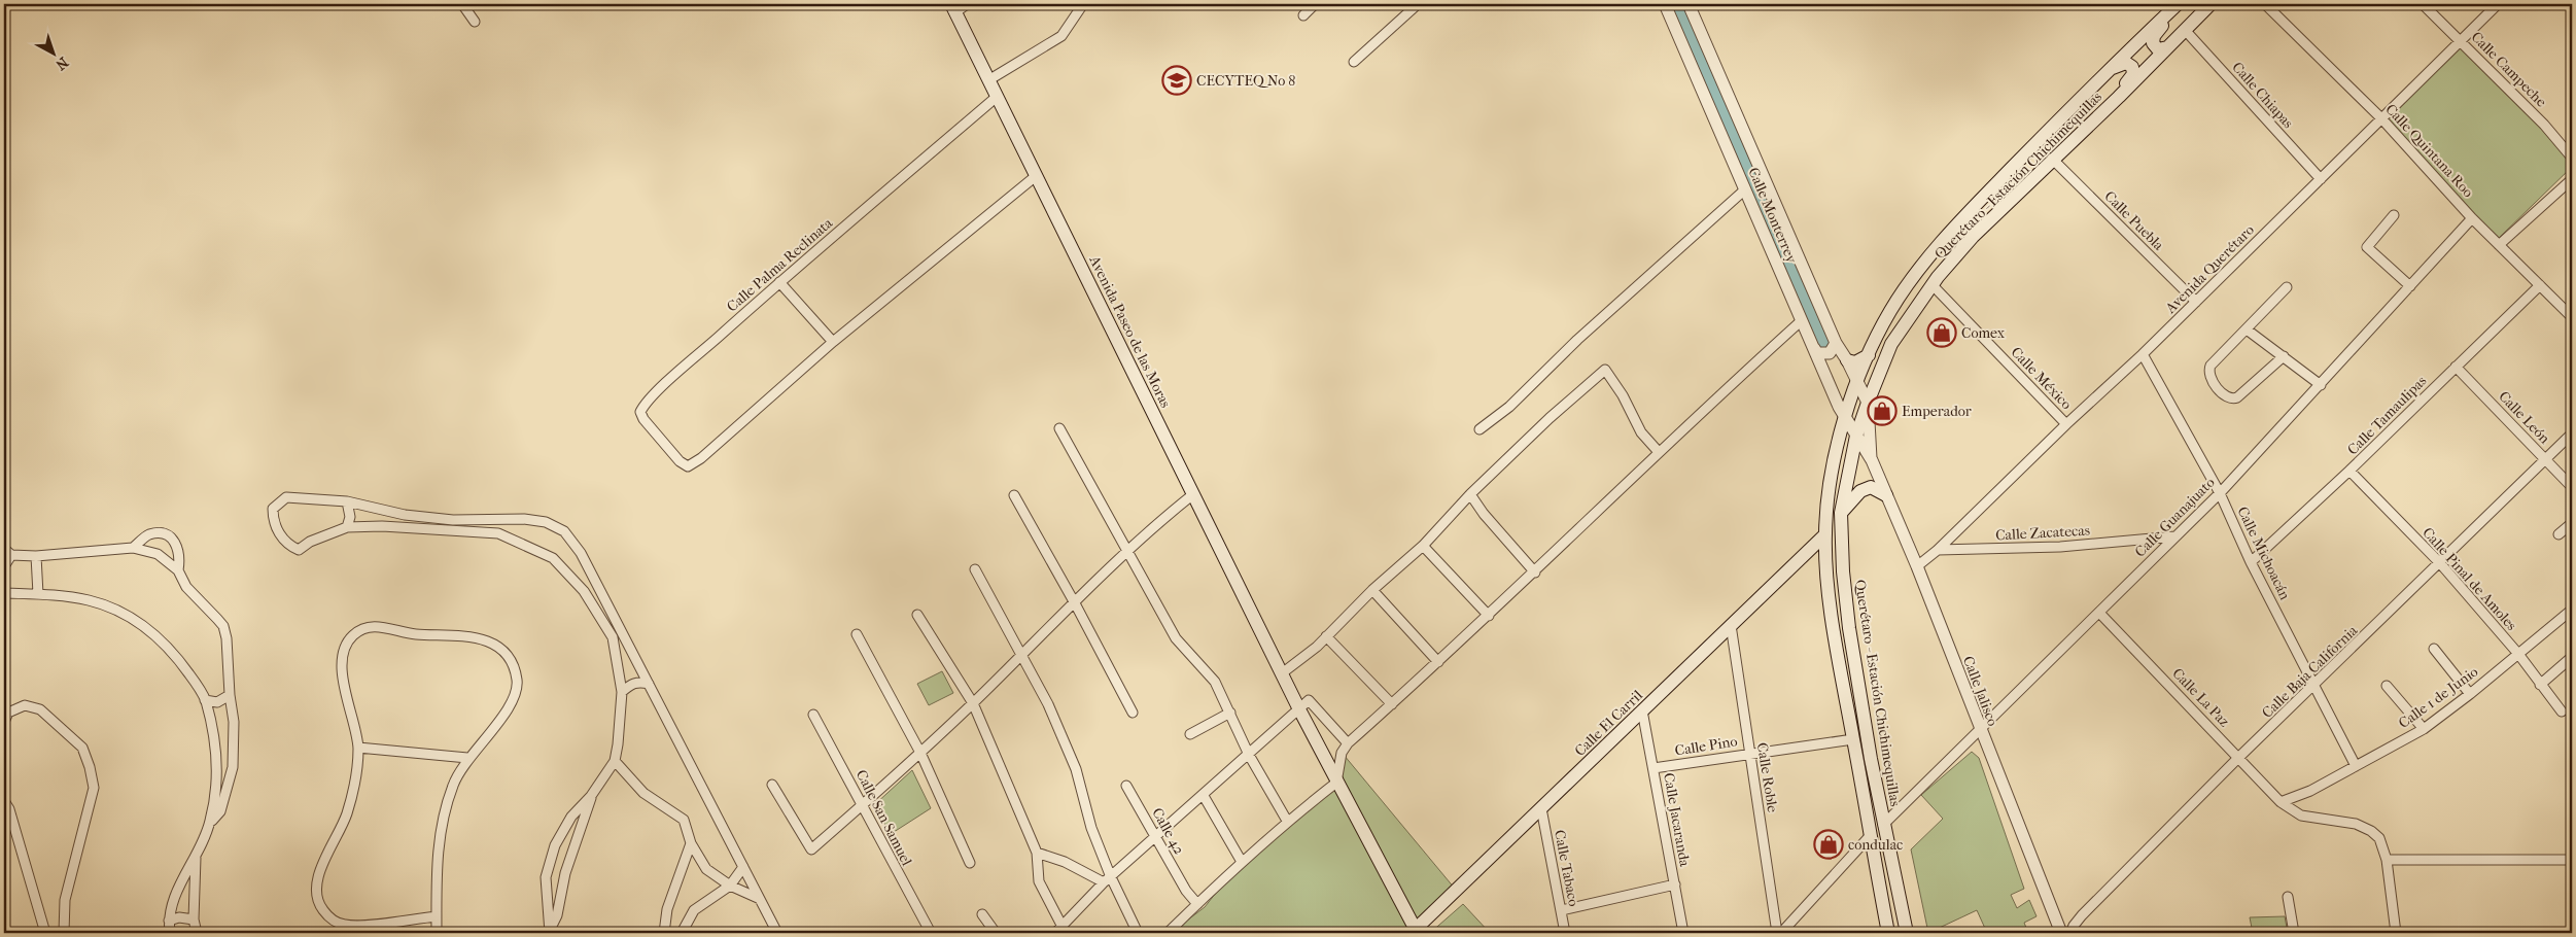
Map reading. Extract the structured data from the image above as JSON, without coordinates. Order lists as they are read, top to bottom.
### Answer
{
  "streets": {
    "main road": ["Querétaro - Estación Chichimequillas", "Avenida Paseo de las Moras", "Calle El Carril"],
    "street": [
      "Calle Campeche",
      "Calle Chiapas",
      "Calle Quintana Roo",
      "Calle Monterrey",
      "Calle Puebla",
      "Calle Palma Reclinata",
      "Avenida Querétaro",
      "Calle México",
      "Calle Tamaulipas",
      "Calle León",
      "Calle Guanajuato",
      "Calle Zacatecas",
      "Calle Michoacán",
      "Calle Pinal de Amoles",
      "Calle Baja California",
      "Calle Jalisco",
      "Calle La Paz",
      "Calle 1 de Junio",
      "Calle Pino",
      "Calle Roble",
      "Calle San Samuel",
      "Calle Jacaranda",
      "Calle 42",
      "Calle Tabaco"
    ]
  },
  "crossings": [
    ["Calle Campeche", "Avenida Querétaro"],
    ["Calle Chiapas", "Querétaro - Estación Chichimequillas"],
    ["Calle Chiapas", "Avenida Querétaro"],
    ["Calle Quintana Roo", "Avenida Querétaro"],
    ["Calle Quintana Roo", "Calle Tamaulipas"],
    ["Calle Quintana Roo", "Calle Guanajuato"],
    ["Querétaro - Estación Chichimequillas", "Calle Monterrey"],
    ["Querétaro - Estación Chichimequillas", "Calle Puebla"],
    ["Querétaro - Estación Chichimequillas", "Calle México"],
    ["Querétaro - Estación Chichimequillas", "Calle Guanajuato"],
    ["Querétaro - Estación Chichimequillas", "Calle Jalisco"],
    ["Querétaro - Estación Chichimequillas", "Calle El Carril"],
    ["Querétaro - Estación Chichimequillas", "Calle Pino"],
    ["Calle Monterrey", "Calle Jalisco"],
    ["Calle Puebla", "Avenida Querétaro"],
    ["Calle Palma Reclinata", "Avenida Paseo de las Moras"],
    ["Avenida Querétaro", "Calle México"],
    ["Avenida Querétaro", "Calle Zacatecas"],
    ["Avenida Querétaro", "Calle Michoacán"],
    ["Avenida Paseo de las Moras", "Calle El Carril"],
    ["Calle Tamaulipas", "Calle León"],
    ["Calle Tamaulipas", "Calle Michoacán"],
    ["Calle Tamaulipas", "Calle Pinal de Amoles"],
    ["Calle León", "Calle Baja California"],
    ["Calle Guanajuato", "Calle Zacatecas"],
    ["Calle Guanajuato", "Calle Michoacán"],
    ["Calle Guanajuato", "Calle Jalisco"],
    ["Calle Guanajuato", "Calle La Paz"],
    ["Calle Michoacán", "Calle Baja California"],
    ["Calle Michoacán", "Calle 1 de Junio"],
    ["Calle Pinal de Amoles", "Calle Baja California"],
    ["Calle Pinal de Amoles", "Calle 1 de Junio"],
    ["Calle Baja California", "Calle La Paz"],
    ["Calle La Paz", "Calle 1 de Junio"],
    ["Calle El Carril", "Calle Roble"],
    ["Calle El Carril", "Calle Jacaranda"],
    ["Calle El Carril", "Calle Tabaco"],
    ["Calle Pino", "Calle Roble"],
    ["Calle Pino", "Calle Jacaranda"]
  ],
  "places": {
    "school or university": ["CECYTEQ No 8"],
    "shop": ["Comex", "Emperador", "condulac"]
  },
  "north": "bottom right"
}
